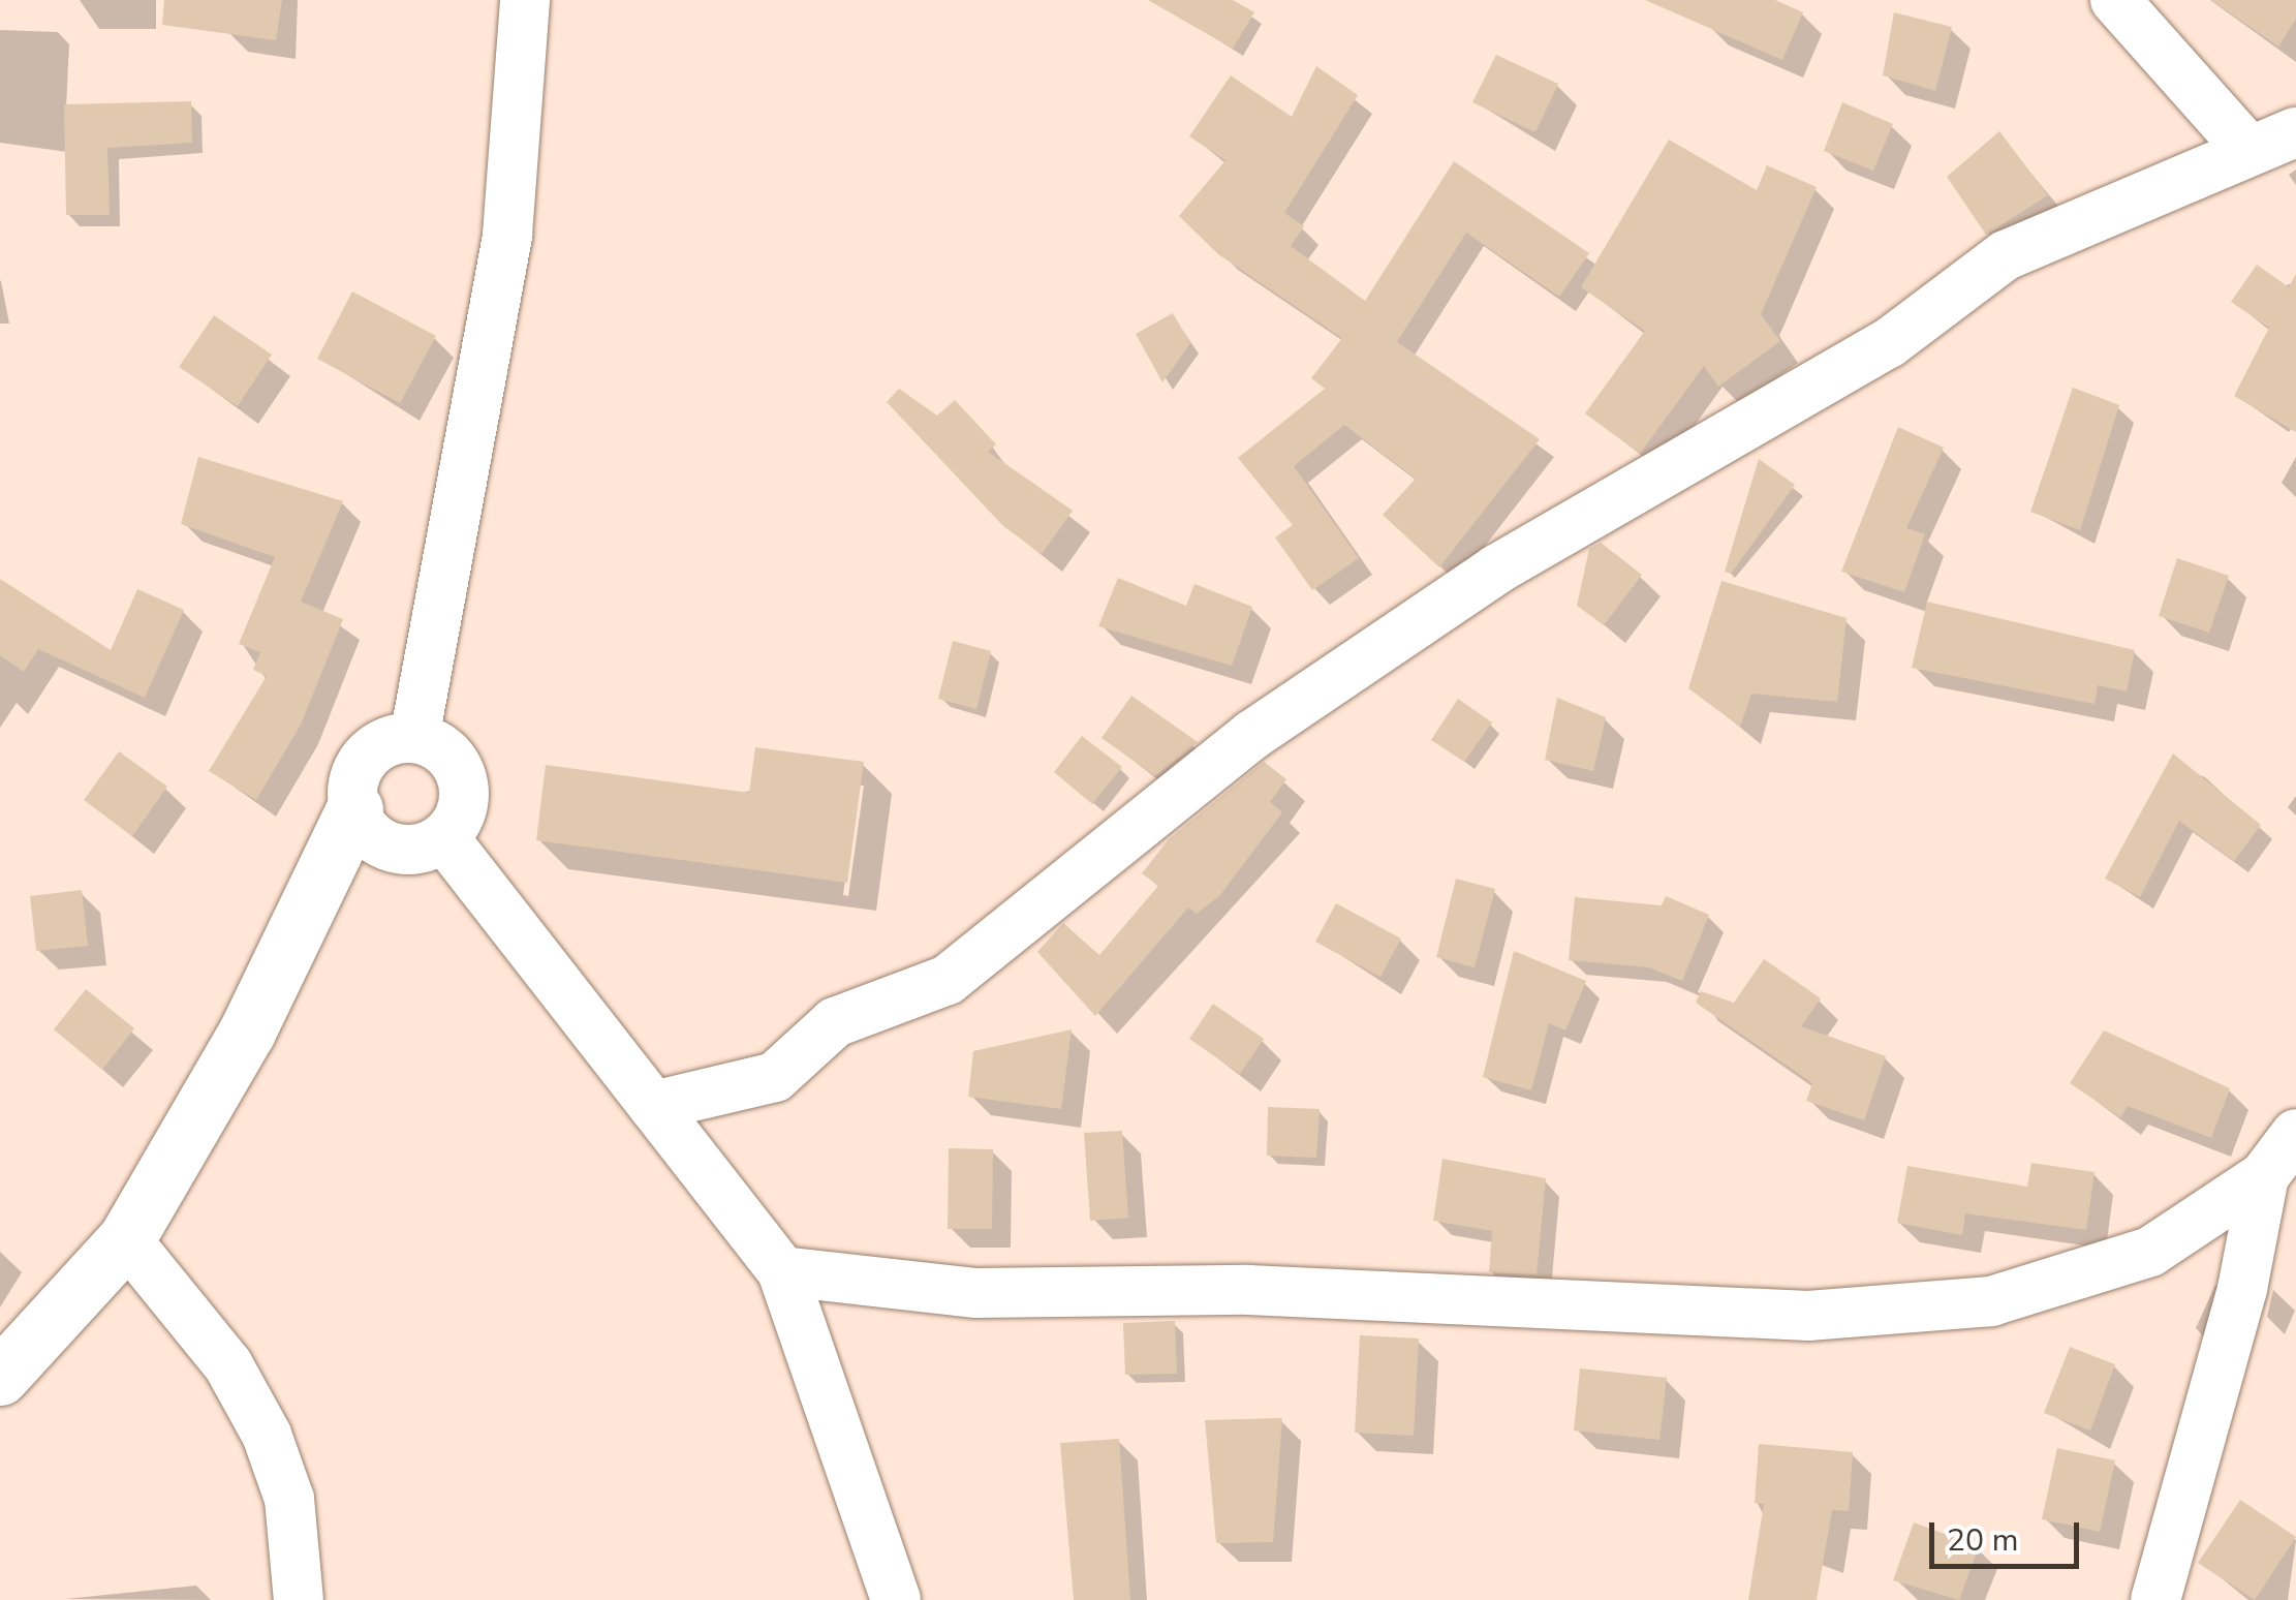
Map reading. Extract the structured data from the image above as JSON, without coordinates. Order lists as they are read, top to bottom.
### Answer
{
  "scale_bar": "20 m"
}
